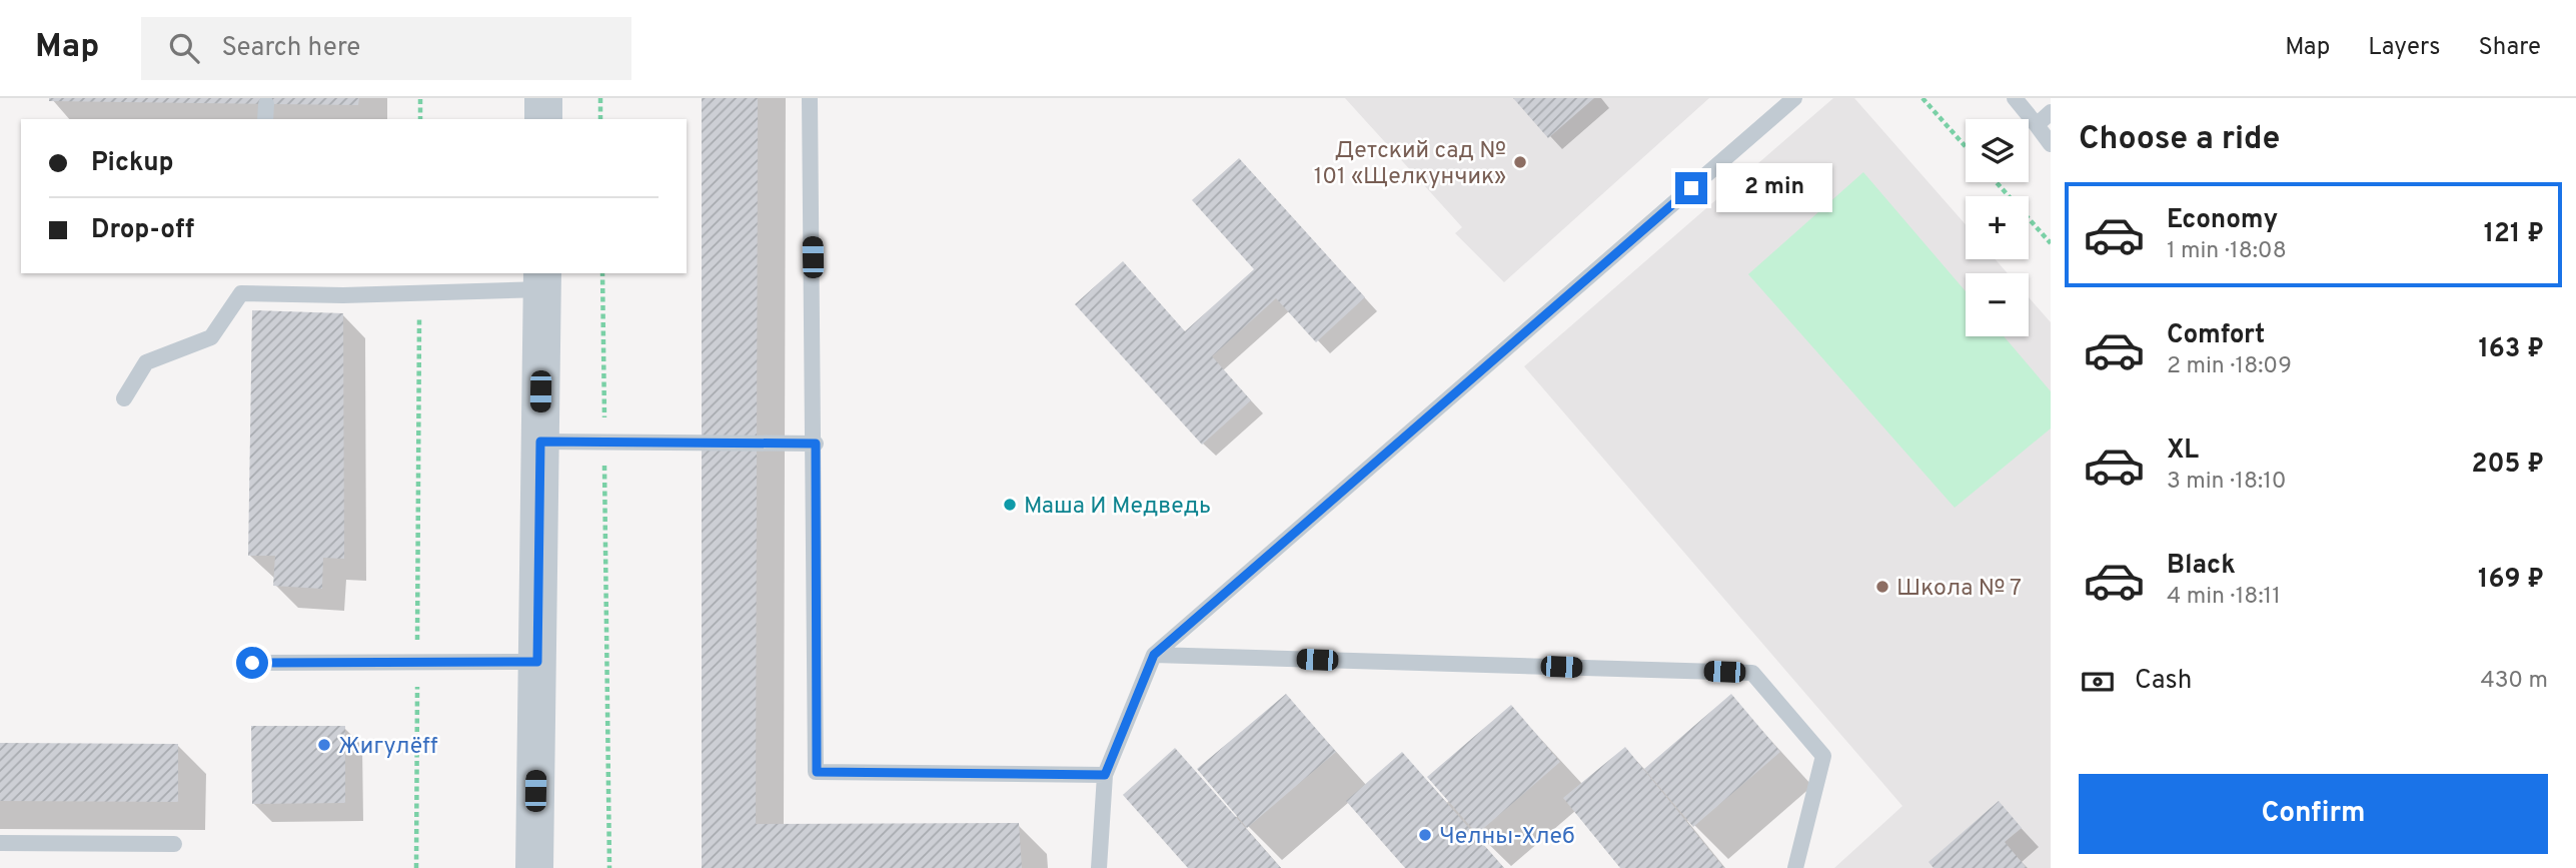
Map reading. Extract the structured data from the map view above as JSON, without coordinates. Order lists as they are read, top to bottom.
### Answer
{
  "places": [
    "Детский сад № 101 «Щелкунчик»",
    "Маша И Медведь",
    "Школа № 7",
    "Жигулёff",
    "Челны-Хлеб"
  ],
  "page": {
    "header": "Map",
    "search": "Search here",
    "nav": ["Map", "Layers", "Share"],
    "heading": "Choose a ride",
    "map_buttons": ["+", "−"],
    "banner": ["Pickup", "Drop-off"],
    "bubble": "2 min",
    "list": [
      {
        "name": "Economy",
        "note": "1 min · 18:08",
        "value": "121 ₽"
      },
      {
        "name": "Comfort",
        "note": "2 min · 18:09",
        "value": "163 ₽"
      },
      {
        "name": "XL",
        "note": "3 min · 18:10",
        "value": "205 ₽"
      },
      {
        "name": "Black",
        "note": "4 min · 18:11",
        "value": "169 ₽"
      }
    ],
    "pay": ["Cash", "430 m"],
    "buttons": "Confirm"
  }
}
